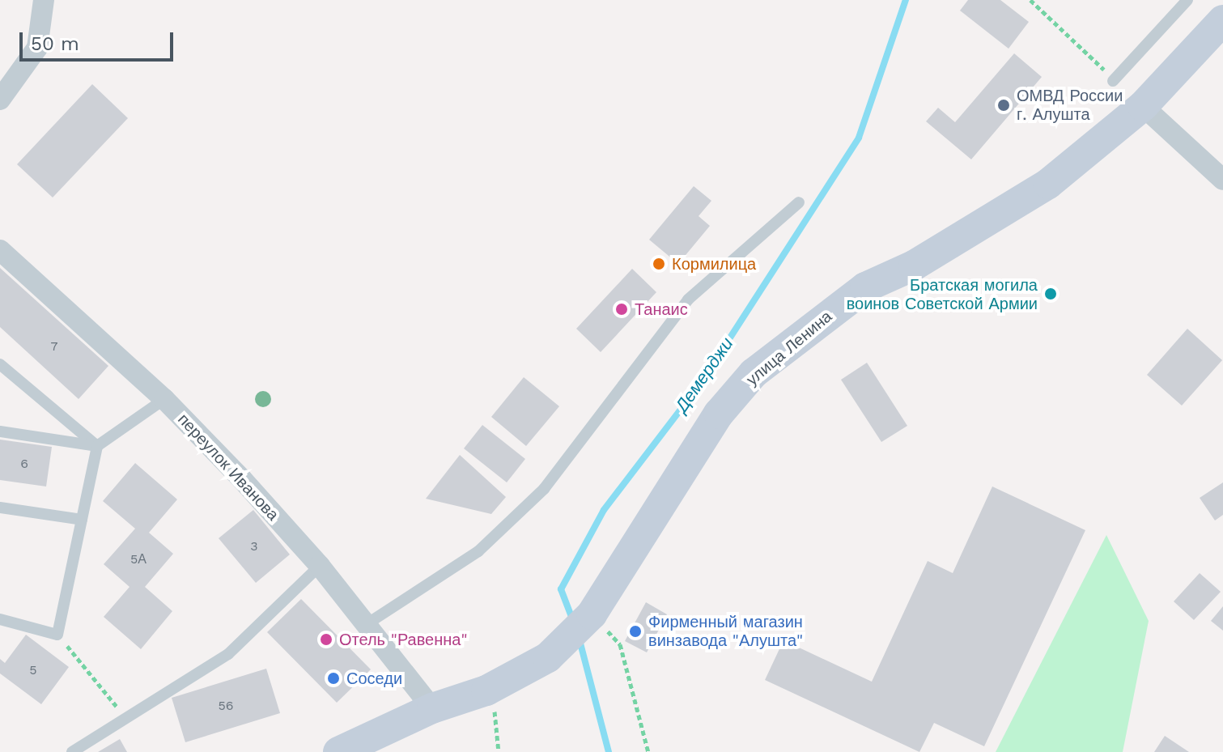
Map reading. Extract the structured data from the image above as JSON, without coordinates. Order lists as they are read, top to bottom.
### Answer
{
  "streets": {
    "main road": ["улица Ленина"],
    "street": ["переулок Иванова"]
  },
  "crossings": [
    ["улица Ленина", "переулок Иванова"]
  ],
  "water": ["Демерджи"],
  "places": [
    "ОМВД России г. Алушта",
    "Кормилица",
    "Братская могила воинов Советской Армии",
    "Танаис",
    "Фирменный магазин винзавода \"Алушта\"",
    "Отель \"Равенна\"",
    "Соседи"
  ],
  "house_numbers": [
    "7",
    "6",
    "3",
    "5А",
    "5",
    "56"
  ],
  "scale_bar": "50 m"
}
